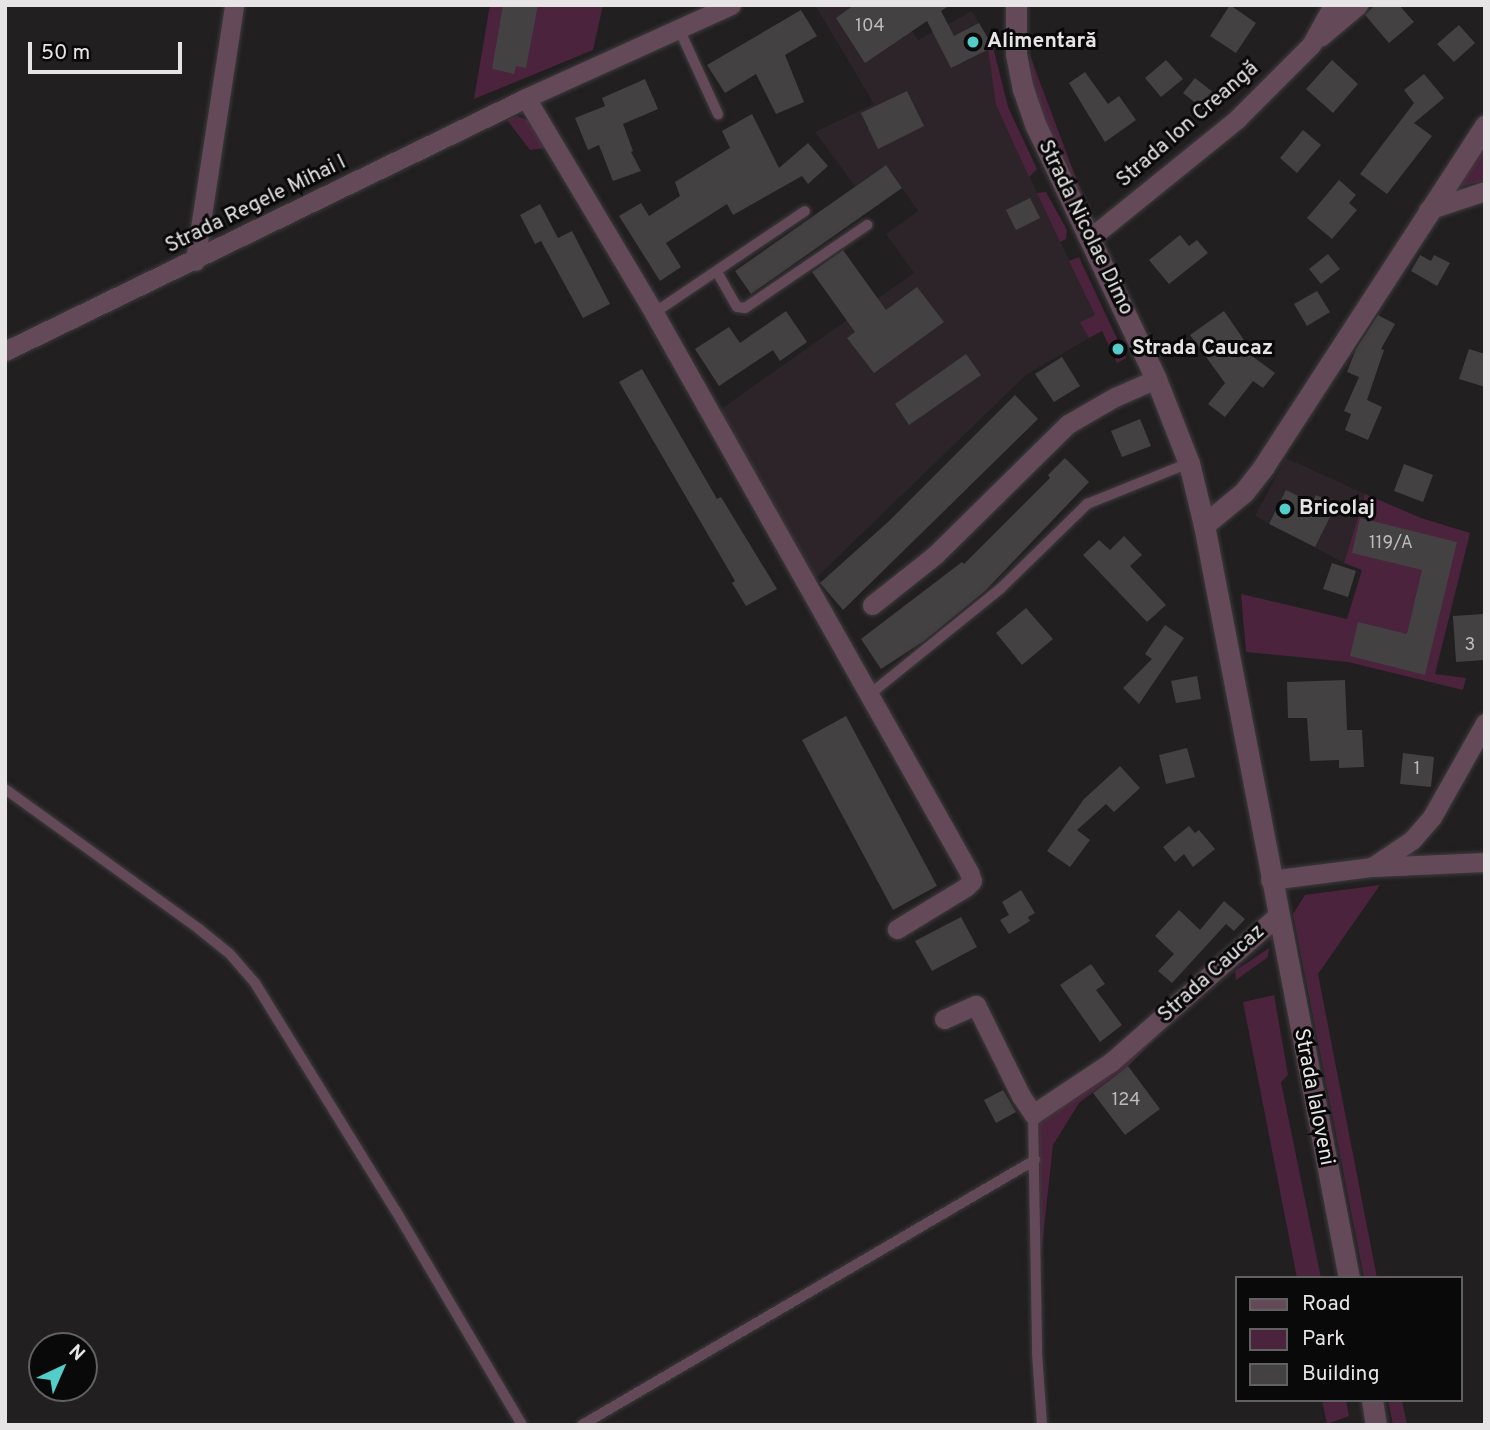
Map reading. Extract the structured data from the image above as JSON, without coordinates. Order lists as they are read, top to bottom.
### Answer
{
  "streets": {
    "street": [
      "Strada Ion Creangă",
      "Strada Regele Mihai I",
      "Strada Nicolae Dimo",
      "Strada Caucaz",
      "Strada Ialoveni"
    ]
  },
  "crossings": [
    ["Strada Ion Creangă", "Strada Nicolae Dimo"],
    ["Strada Nicolae Dimo", "Strada Caucaz"],
    ["Strada Caucaz", "Strada Ialoveni"]
  ],
  "places": ["Alimentară", "Strada Caucaz", "Bricolaj"],
  "house_numbers": [
    "104",
    "119/A",
    "3",
    "1",
    "124"
  ],
  "legend": ["Road", "Park", "Building"],
  "scale_bar": "50 m",
  "north": "top right"
}
